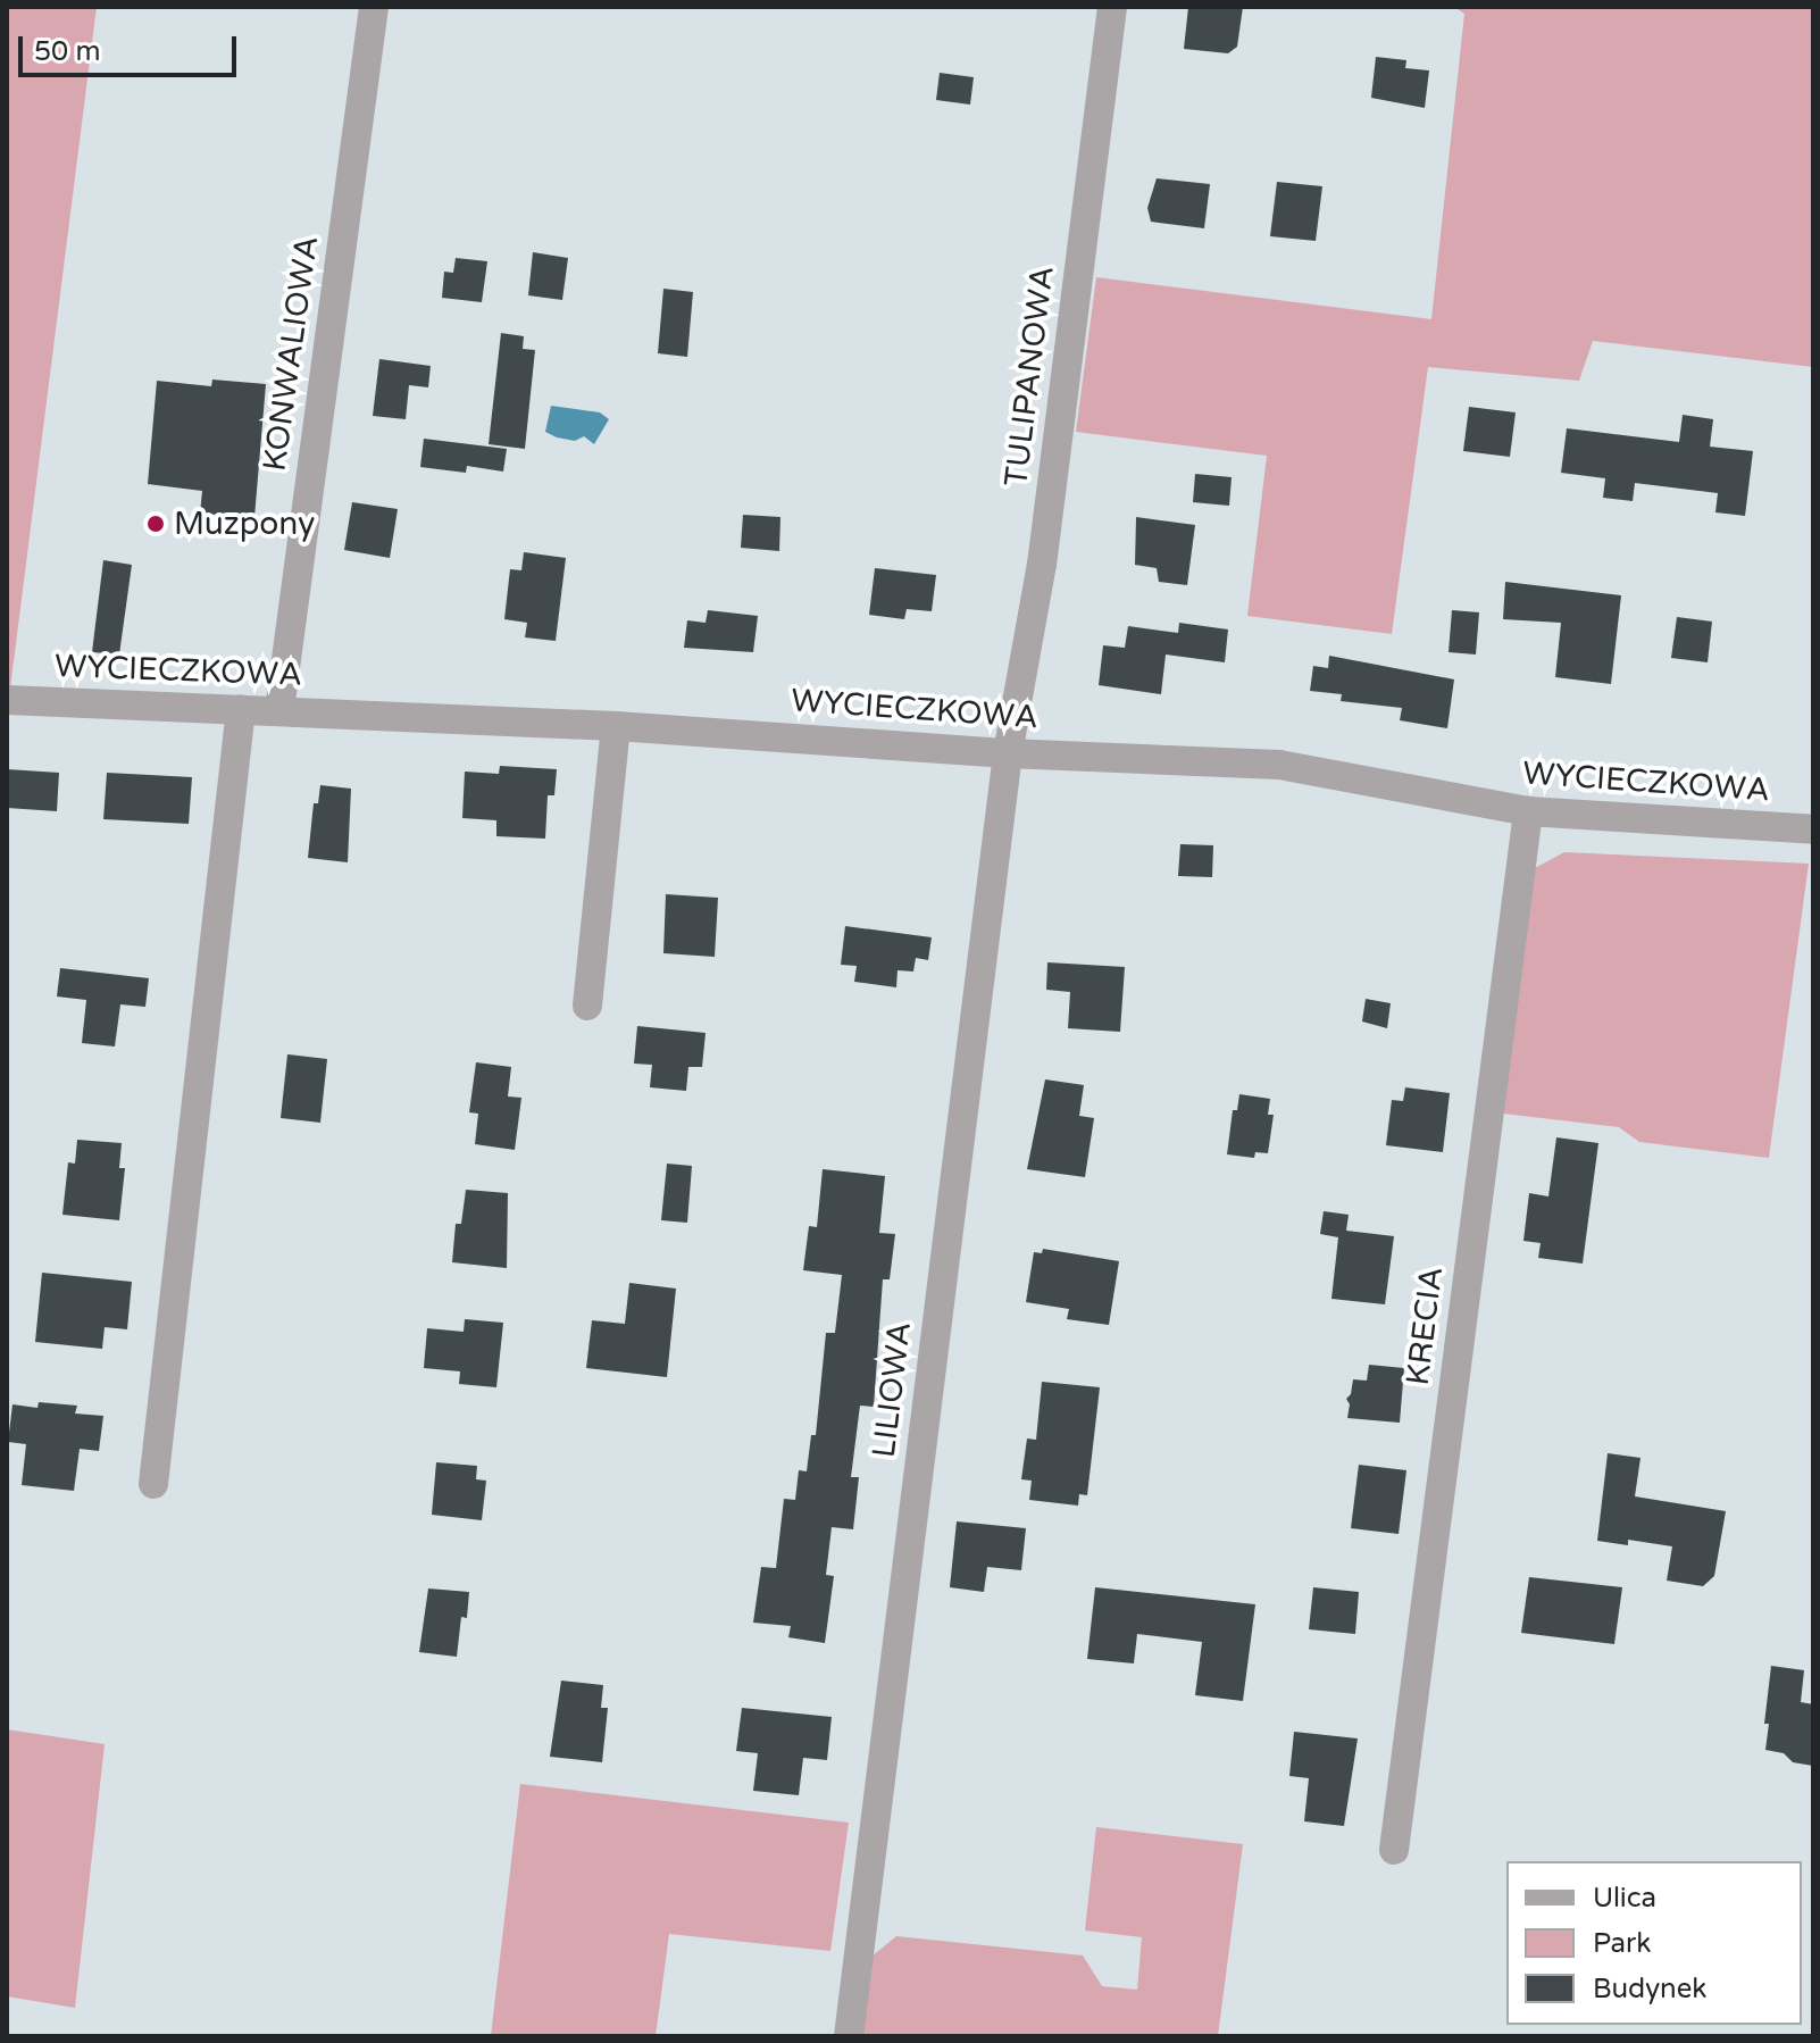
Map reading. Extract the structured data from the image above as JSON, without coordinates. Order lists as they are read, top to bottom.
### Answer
{
  "streets": {
    "street": [
      "KONWALIOWA",
      "TULIPANOWA",
      "WYCIECZKOWA",
      "KRECIA",
      "LILIOWA"
    ]
  },
  "crossings": [
    ["KONWALIOWA", "WYCIECZKOWA"],
    ["TULIPANOWA", "WYCIECZKOWA"],
    ["TULIPANOWA", "LILIOWA"],
    ["WYCIECZKOWA", "KRECIA"],
    ["WYCIECZKOWA", "LILIOWA"]
  ],
  "places": ["Muzpony"],
  "legend": ["Ulica", "Park", "Budynek"],
  "scale_bar": "50 m"
}
